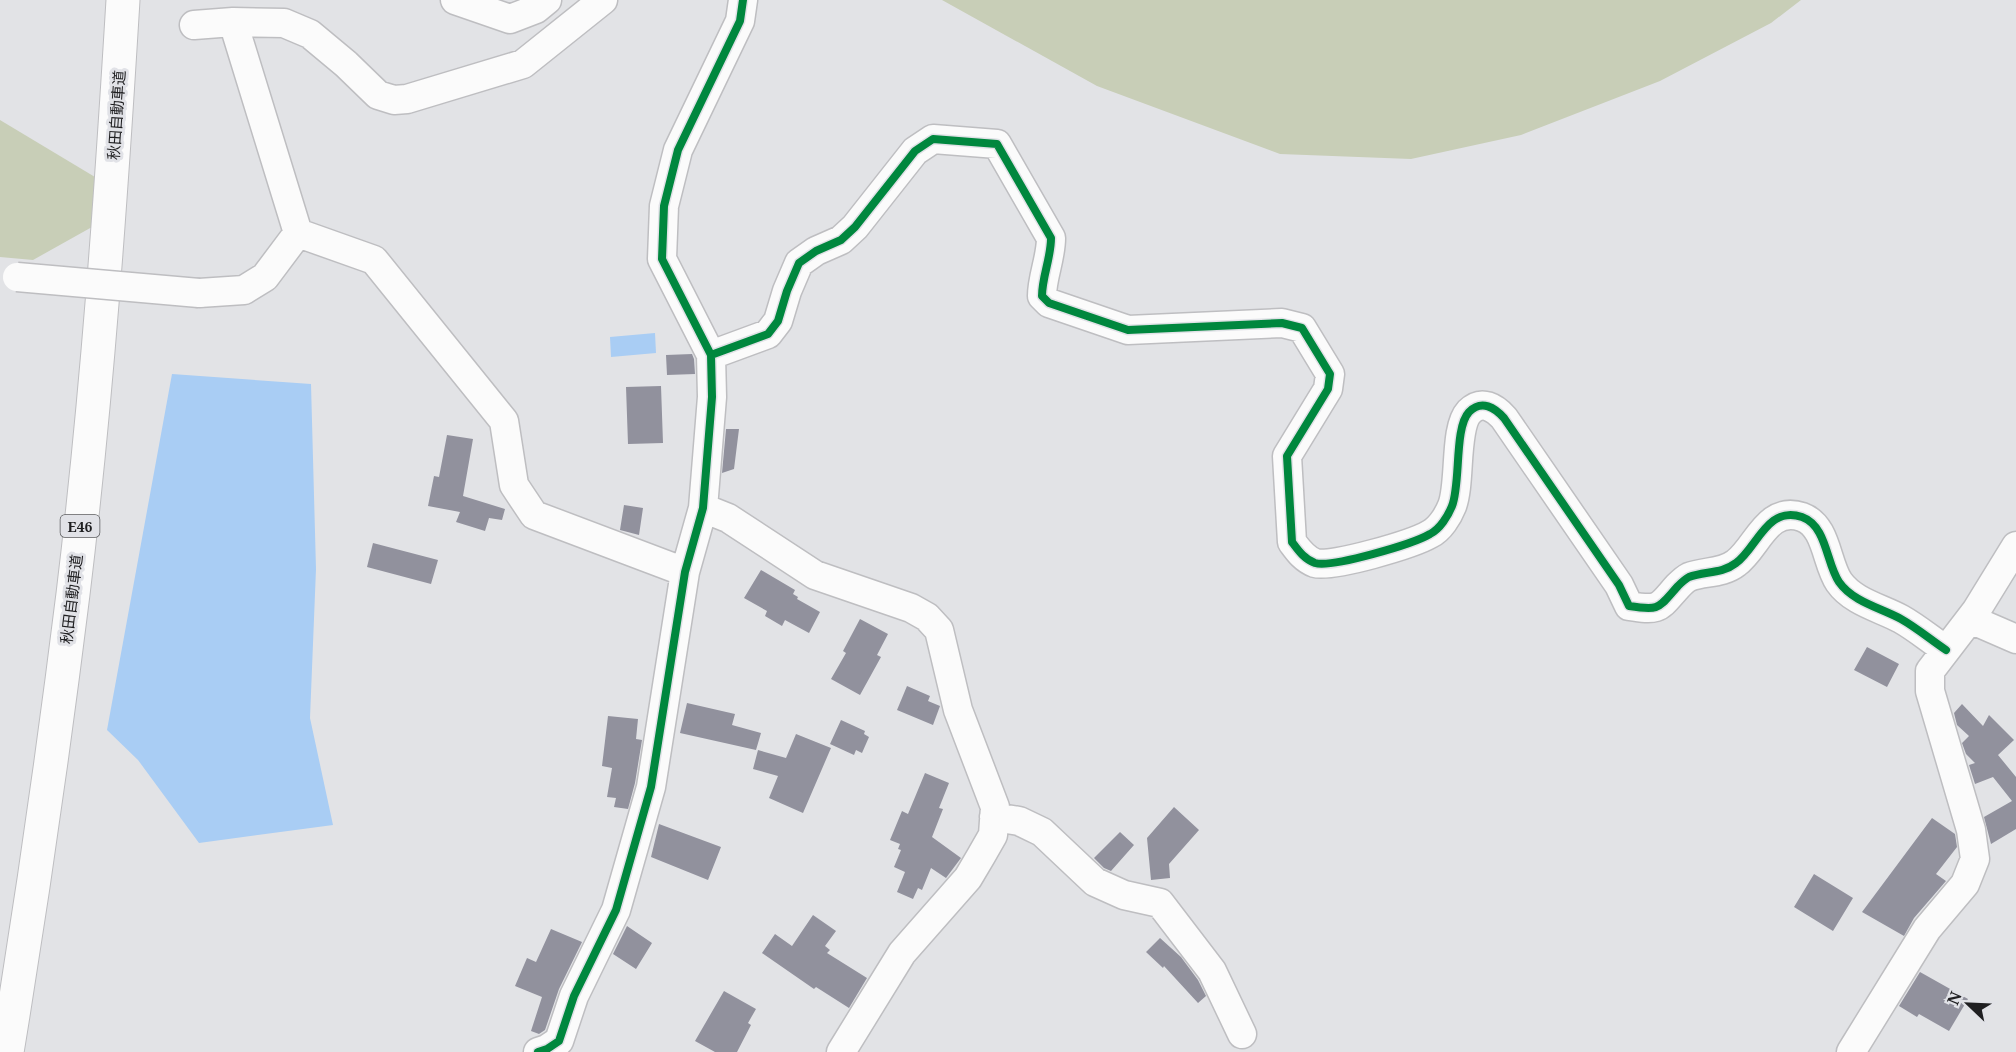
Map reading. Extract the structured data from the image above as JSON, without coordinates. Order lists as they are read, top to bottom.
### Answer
{
  "streets": {
    "highway": ["秋田自動車道", "E46"]
  },
  "north": "top left"
}
